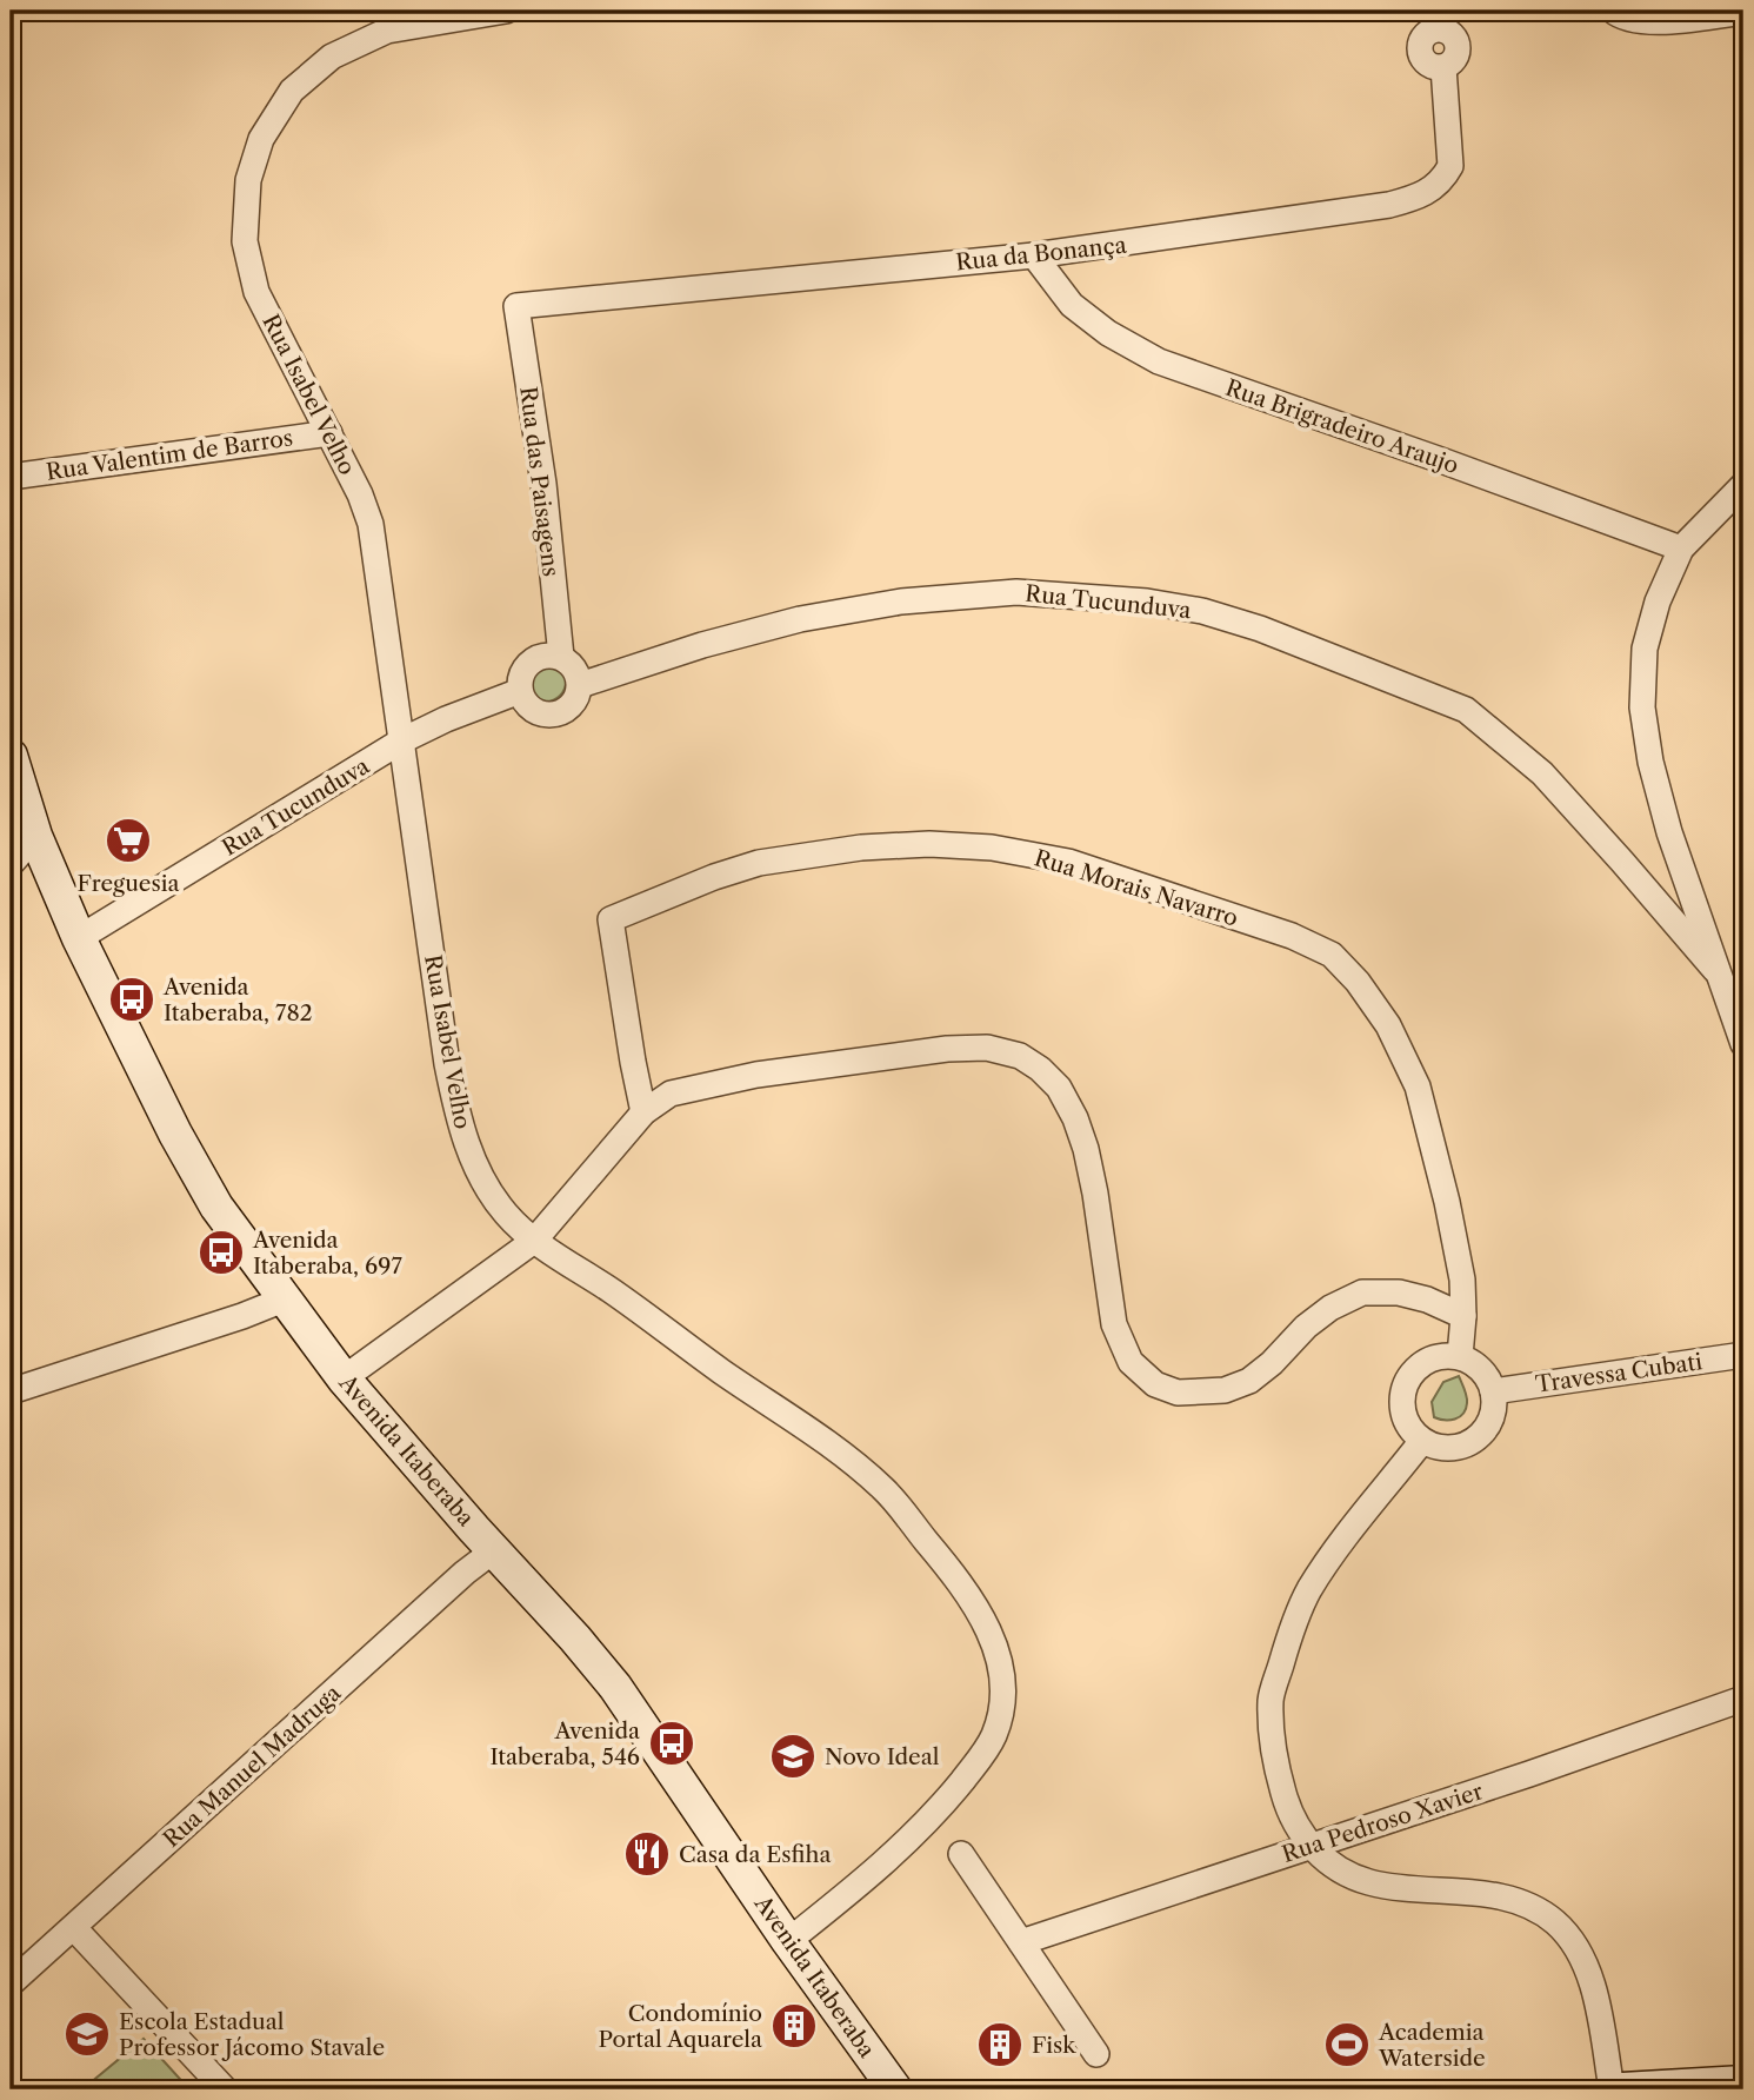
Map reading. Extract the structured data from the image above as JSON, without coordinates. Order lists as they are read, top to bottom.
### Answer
{
  "streets": {
    "main road": ["Avenida Itaberaba"],
    "street": [
      "Rua da Bonança",
      "Rua Isabel Velho",
      "Rua Brigradeiro Araujo",
      "Rua Valentim de Barros",
      "Rua das Paisagens",
      "Rua Tucunduva",
      "Rua Morais Navarro",
      "Travessa Cubati",
      "Rua Manuel Madruga",
      "Rua Pedroso Xavier"
    ]
  },
  "crossings": [
    ["Rua da Bonança", "Rua Brigradeiro Araujo"],
    ["Rua da Bonança", "Rua das Paisagens"],
    ["Rua Isabel Velho", "Rua Valentim de Barros"],
    ["Rua Isabel Velho", "Rua Tucunduva"],
    ["Rua Isabel Velho", "Avenida Itaberaba"],
    ["Rua das Paisagens", "Rua Tucunduva"],
    ["Rua Tucunduva", "Avenida Itaberaba"],
    ["Rua Morais Navarro", "Travessa Cubati"],
    ["Avenida Itaberaba", "Rua Manuel Madruga"]
  ],
  "places": {
    "supermarket": ["Freguesia"],
    "bus stop": ["Avenida Itaberaba, 782", "Avenida Itaberaba, 697", "Avenida Itaberaba, 546"],
    "school or university": ["Novo Ideal", "Escola Estadual Professor Jácomo Stavale"],
    "restaurant": ["Casa da Esfiha"],
    "building": ["Condomínio Portal Aquarela", "Fisk"],
    "sports": ["Academia Waterside"]
  }
}
